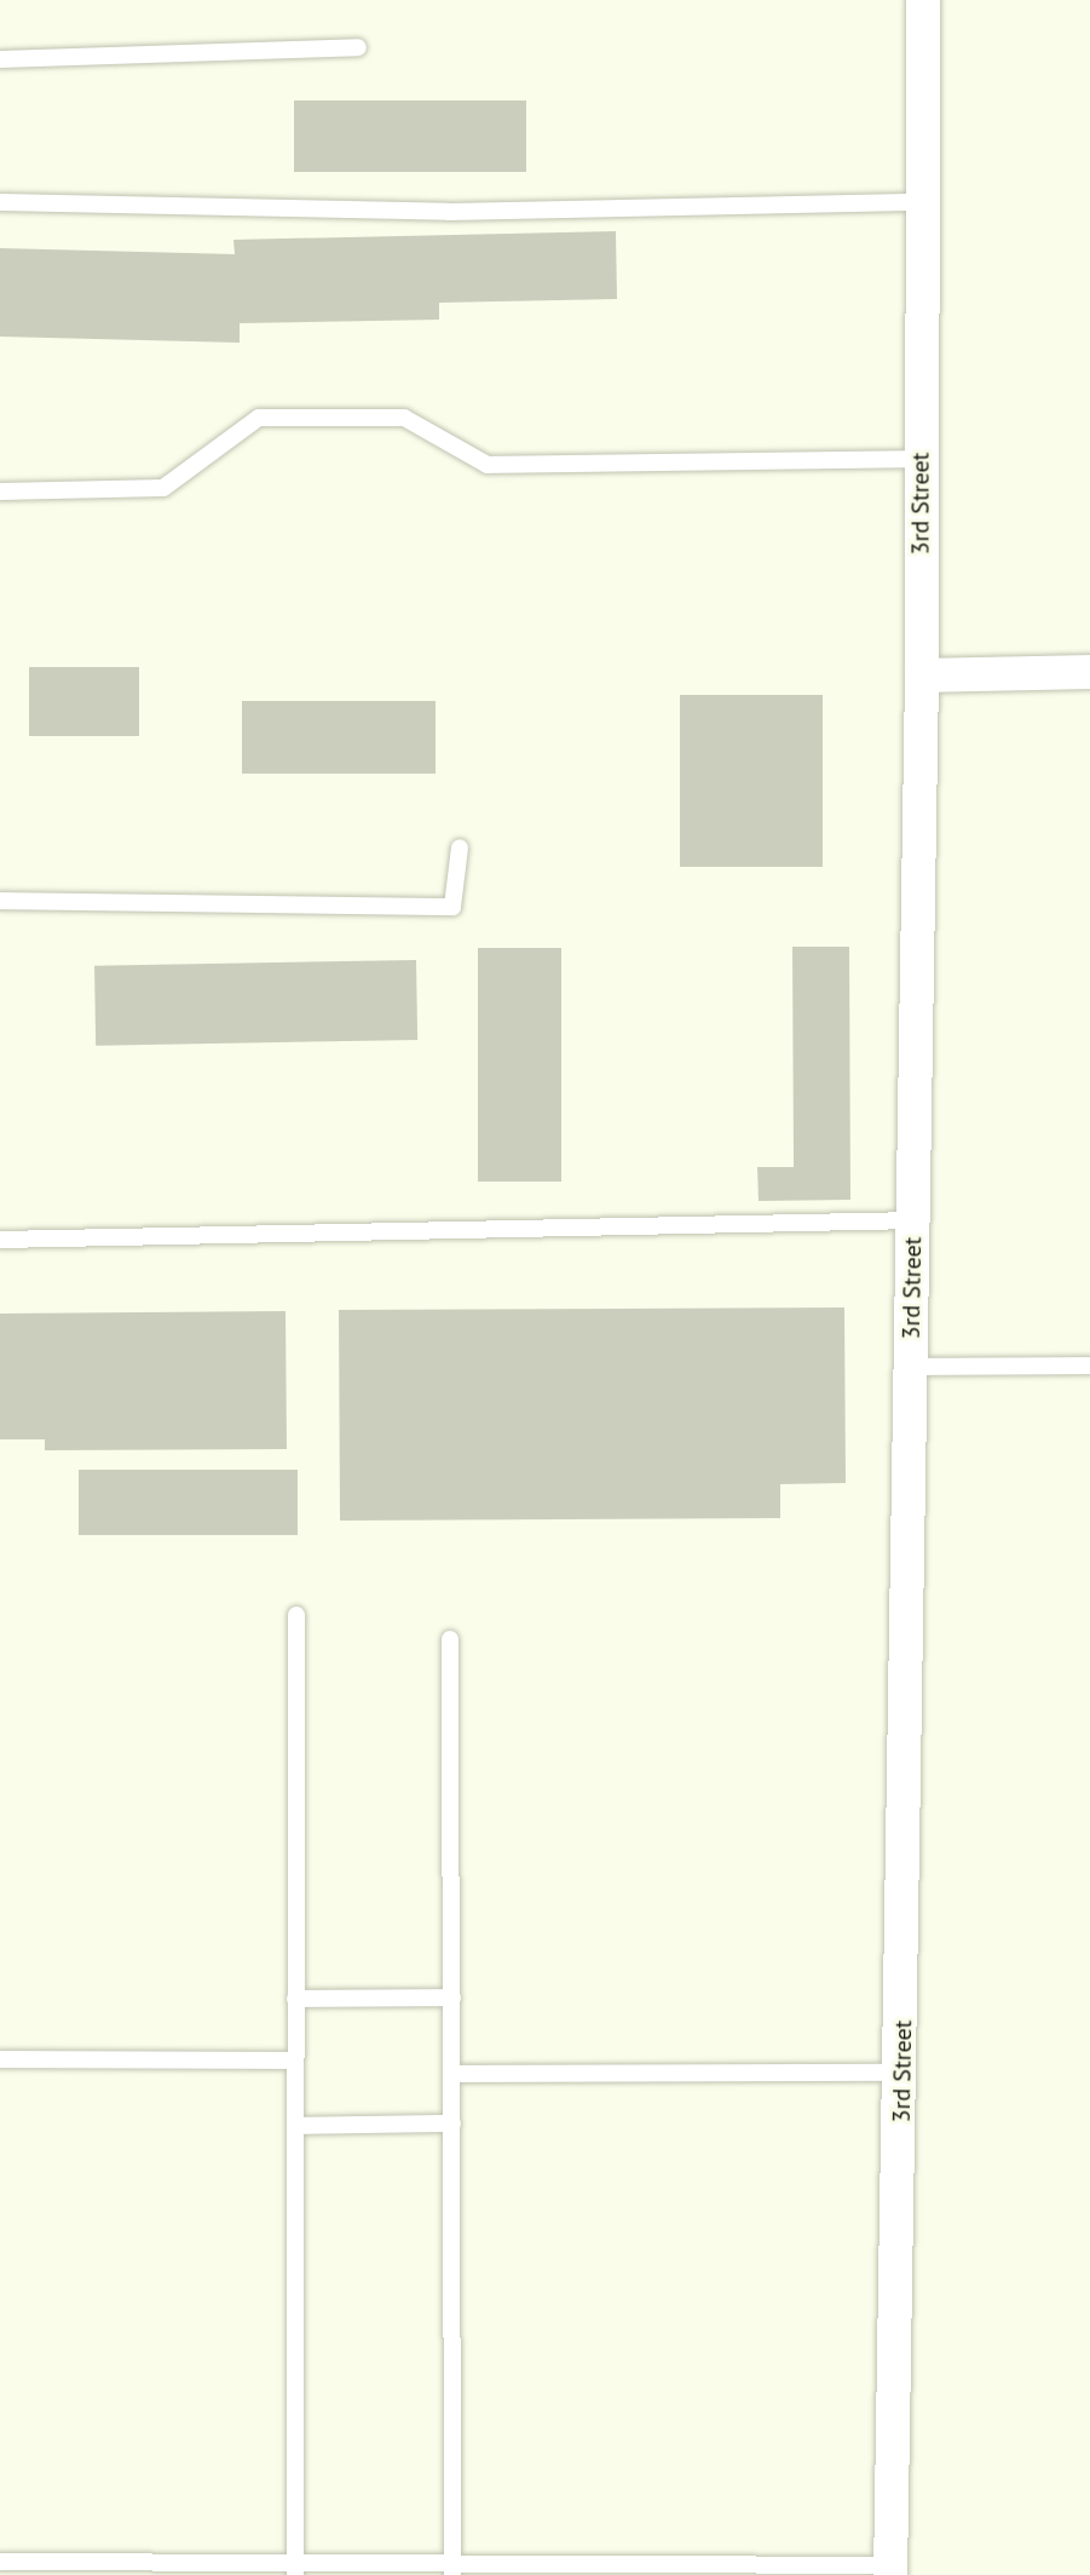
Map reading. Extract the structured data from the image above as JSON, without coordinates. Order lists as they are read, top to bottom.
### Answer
{
  "streets": {
    "street": ["3rd Street"]
  }
}
